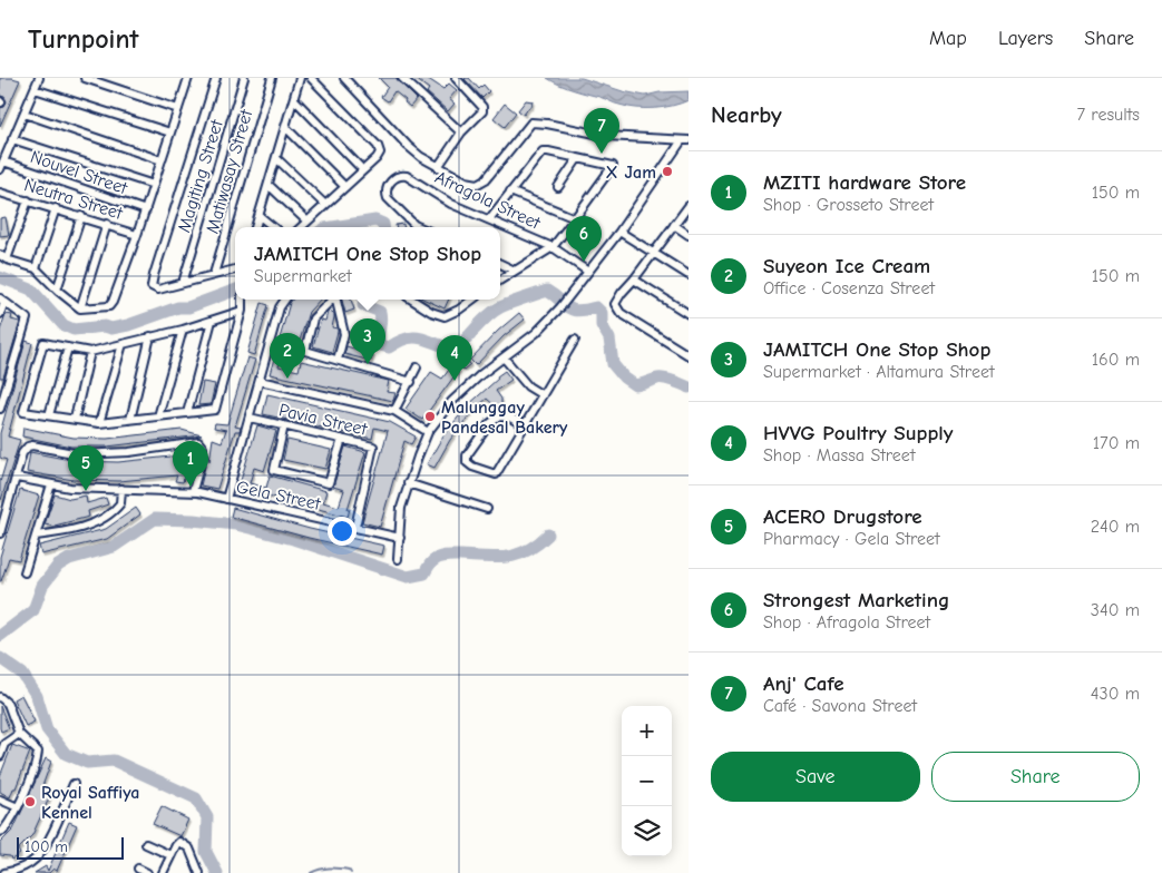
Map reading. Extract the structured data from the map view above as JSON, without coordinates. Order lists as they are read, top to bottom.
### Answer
{
  "streets": {
    "street": [
      "Nouvel Street",
      "Matiwasay Street",
      "Magiting Street",
      "Neutra Street",
      "Afragola Street",
      "Pavia Street",
      "Gela Street"
    ]
  },
  "crossings": [
    ["Pavia Street", "Gela Street"]
  ],
  "places": ["X Jam", "Malunggay Pandesal Bakery", "Royal Saffiya Kennel"],
  "scale_bar": "100 m",
  "page": {
    "header": "Turnpoint",
    "nav": ["Map", "Layers", "Share"],
    "heading": ["Nearby", "7 results"],
    "pins": [
      "7",
      "6",
      "3",
      "2",
      "4",
      "1",
      "5"
    ],
    "list": [
      {
        "mark": "1",
        "name": "MZITI hardware Store",
        "note": "Shop · Grosseto Street",
        "value": "150 m"
      },
      {
        "mark": "2",
        "name": "Suyeon Ice Cream",
        "note": "Office · Cosenza Street",
        "value": "150 m"
      },
      {
        "mark": "3",
        "name": "JAMITCH One Stop Shop",
        "note": "Supermarket · Altamura Street",
        "value": "160 m"
      },
      {
        "mark": "4",
        "name": "HVVG Poultry Supply",
        "note": "Shop · Massa Street",
        "value": "170 m"
      },
      {
        "mark": "5",
        "name": "ACERO Drugstore",
        "note": "Pharmacy · Gela Street",
        "value": "240 m"
      },
      {
        "mark": "6",
        "name": "Strongest Marketing",
        "note": "Shop · Afragola Street",
        "value": "340 m"
      },
      {
        "mark": "7",
        "name": "Anj' Cafe",
        "note": "Café · Savona Street",
        "value": "430 m"
      }
    ],
    "popup": ["JAMITCH One Stop Shop", "Supermarket"],
    "map_buttons": ["+", "−"],
    "buttons": ["Save", "Share"],
    "scale": "100 m"
  }
}
